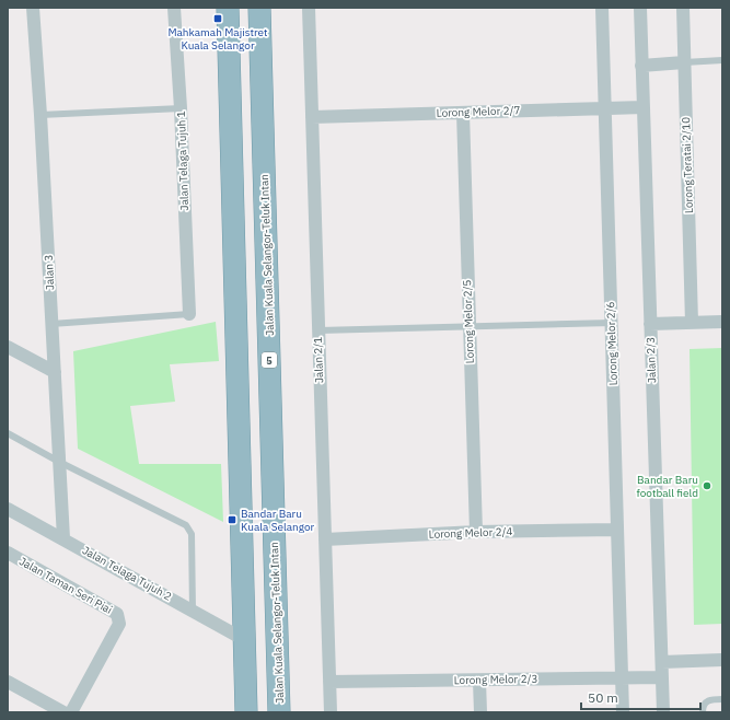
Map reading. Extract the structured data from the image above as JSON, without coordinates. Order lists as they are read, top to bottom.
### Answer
{
  "streets": {
    "highway": ["Jalan Kuala Selangor-Teluk Intan", "5"],
    "street": [
      "Lorong Melor 2/7",
      "Jalan Telaga Tujuh 1",
      "Lorong Teratai 2/10",
      "Jalan 3",
      "Lorong Melor 2/5",
      "Lorong Melor 2/6",
      "Jalan 2/1",
      "Jalan 2/3",
      "Lorong Melor 2/4",
      "Jalan Telaga Tujuh 2",
      "Jalan Taman Seri Piai",
      "Lorong Melor 2/3"
    ]
  },
  "crossings": [
    ["Lorong Melor 2/7", "Lorong Melor 2/5"],
    ["Lorong Melor 2/7", "Lorong Melor 2/6"],
    ["Lorong Melor 2/7", "Jalan 2/1"],
    ["Lorong Melor 2/7", "Jalan 2/3"],
    ["Jalan 3", "Jalan Telaga Tujuh 2"],
    ["Lorong Melor 2/5", "Lorong Melor 2/4"],
    ["Lorong Melor 2/6", "Lorong Melor 2/4"],
    ["Lorong Melor 2/6", "Lorong Melor 2/3"],
    ["Jalan 2/1", "Lorong Melor 2/4"],
    ["Jalan 2/1", "Lorong Melor 2/3"],
    ["Jalan 2/3", "Lorong Melor 2/3"]
  ],
  "places": {
    "transit": ["Mahkamah Majistret Kuala Selangor", "Bandar Baru Kuala Selangor"],
    "other": ["Bandar Baru football field"]
  },
  "scale_bar": "50 m"
}
